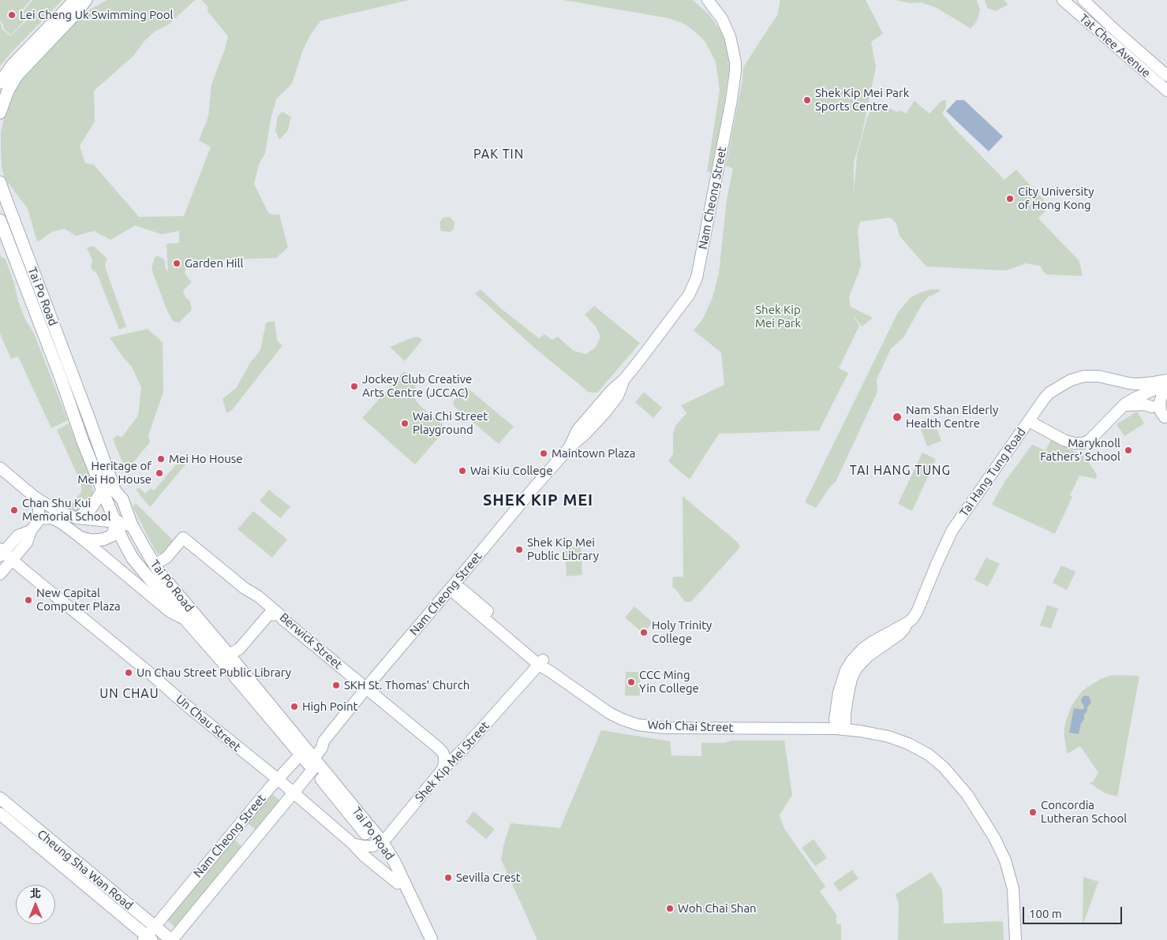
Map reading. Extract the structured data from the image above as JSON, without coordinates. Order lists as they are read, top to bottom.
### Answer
{
  "streets": {
    "main road": [
      "Tat Chee Avenue",
      "Nam Cheong Street",
      "Tai Po Road",
      "Tai Hang Tung Road",
      "Berwick Street",
      "Un Chau Street",
      "Woh Chai Street",
      "Shek Kip Mei Street",
      "Cheung Sha Wan Road"
    ]
  },
  "crossings": [
    ["Nam Cheong Street", "Tai Po Road"],
    ["Nam Cheong Street", "Berwick Street"],
    ["Nam Cheong Street", "Un Chau Street"],
    ["Nam Cheong Street", "Woh Chai Street"],
    ["Nam Cheong Street", "Cheung Sha Wan Road"],
    ["Tai Po Road", "Berwick Street"],
    ["Tai Po Road", "Un Chau Street"],
    ["Tai Po Road", "Shek Kip Mei Street"],
    ["Tai Hang Tung Road", "Woh Chai Street"],
    ["Berwick Street", "Shek Kip Mei Street"],
    ["Woh Chai Street", "Shek Kip Mei Street"]
  ],
  "districts": [
    "PAK TIN",
    "TAI HANG TUNG",
    "SHEK KIP MEI",
    "UN CHAU"
  ],
  "parks": ["Shek Kip Mei Park"],
  "places": [
    "Lei Cheng Uk Swimming Pool",
    "Shek Kip Mei Park Sports Centre",
    "City University of Hong Kong",
    "Garden Hill",
    "Jockey Club Creative Arts Centre (JCCAC)",
    "Nam Shan Elderly Health Centre",
    "Wai Chi Street Playground",
    "Maryknoll Fathers' School",
    "Maintown Plaza",
    "Mei Ho House",
    "Wai Kiu College",
    "Heritage of Mei Ho House",
    "Chan Shu Kui Memorial School",
    "Shek Kip Mei Public Library",
    "New Capital Computer Plaza",
    "Holy Trinity College",
    "Un Chau Street Public Library",
    "CCC Ming Yin College",
    "SKH St. Thomas' Church",
    "High Point",
    "Concordia Lutheran School",
    "Sevilla Crest",
    "Woh Chai Shan"
  ],
  "scale_bar": "100 m",
  "north": "top"
}
